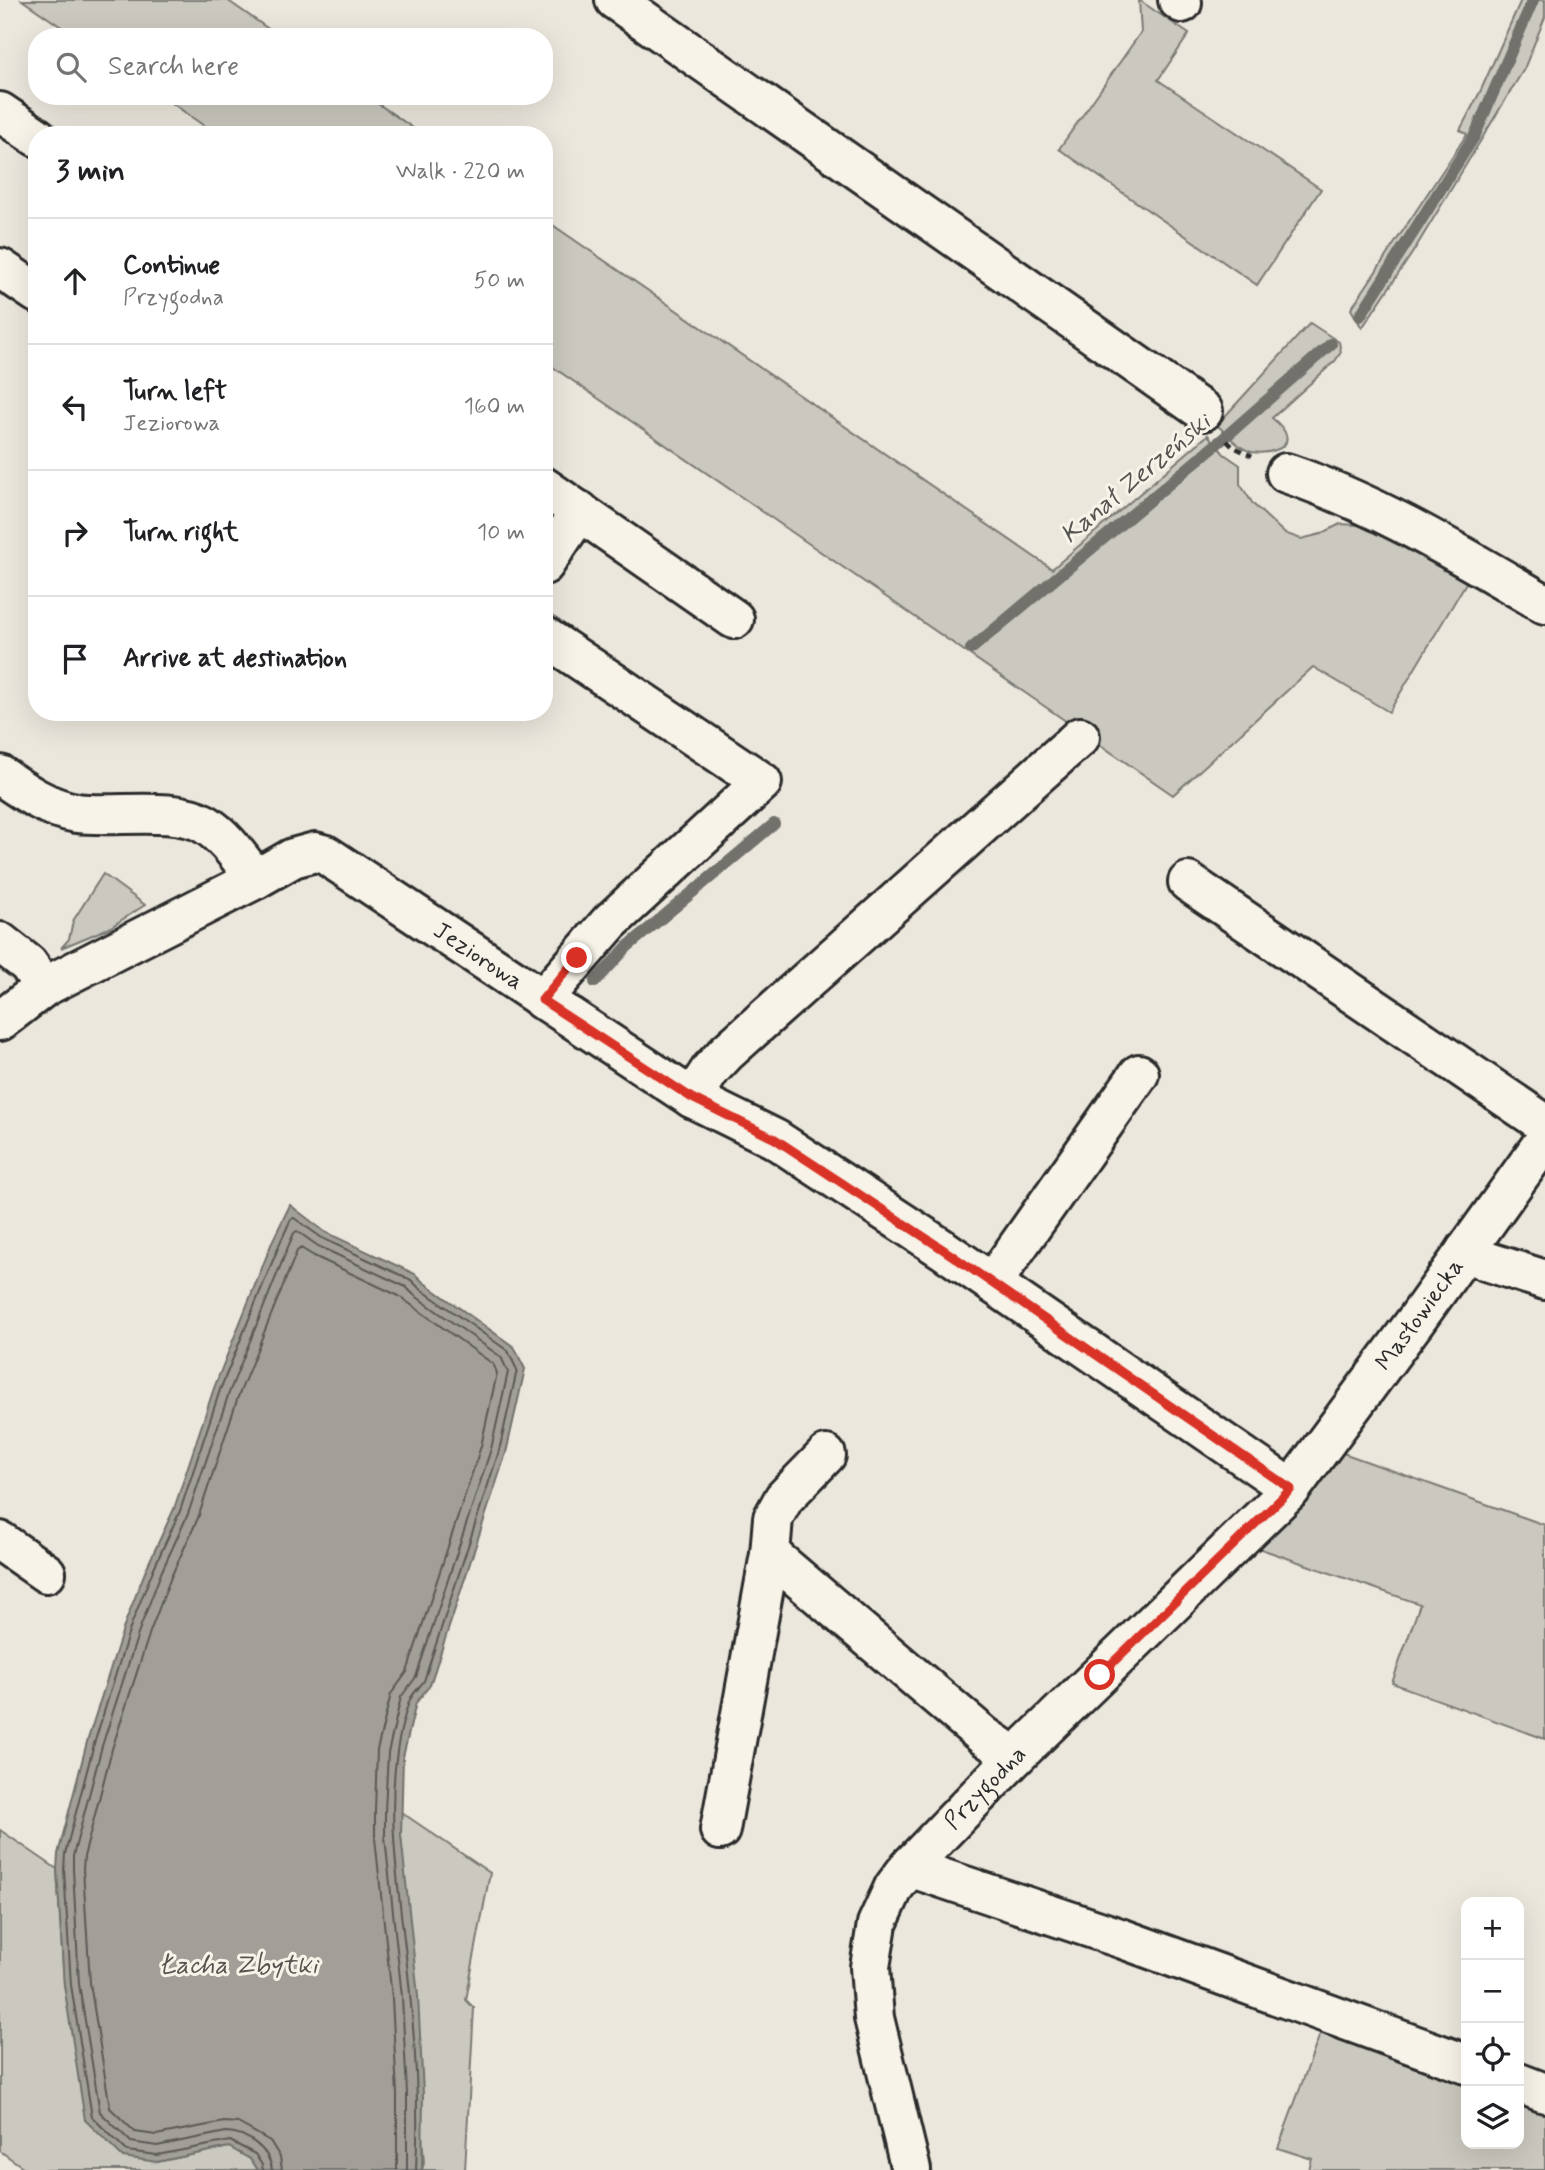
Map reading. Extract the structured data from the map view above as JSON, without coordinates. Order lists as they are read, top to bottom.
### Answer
{
  "streets": {
    "street": ["Jeziorowa", "Masłowiecka", "Przygodna"]
  },
  "crossings": [
    ["Jeziorowa", "Masłowiecka"],
    ["Jeziorowa", "Przygodna"],
    ["Masłowiecka", "Przygodna"]
  ],
  "water": ["Kanał Zerzeński", "Łacha Zbytki"],
  "page": {
    "search": "Search here",
    "heading": ["3 min", "Walk · 220 m"],
    "list": [
      ["Continue", "Przygodna", "50 m"],
      ["Turn left", "Jeziorowa", "160 m"],
      ["Turn right", "10 m"],
      "Arrive at destination"
    ],
    "map_buttons": ["+", "−"]
  }
}
